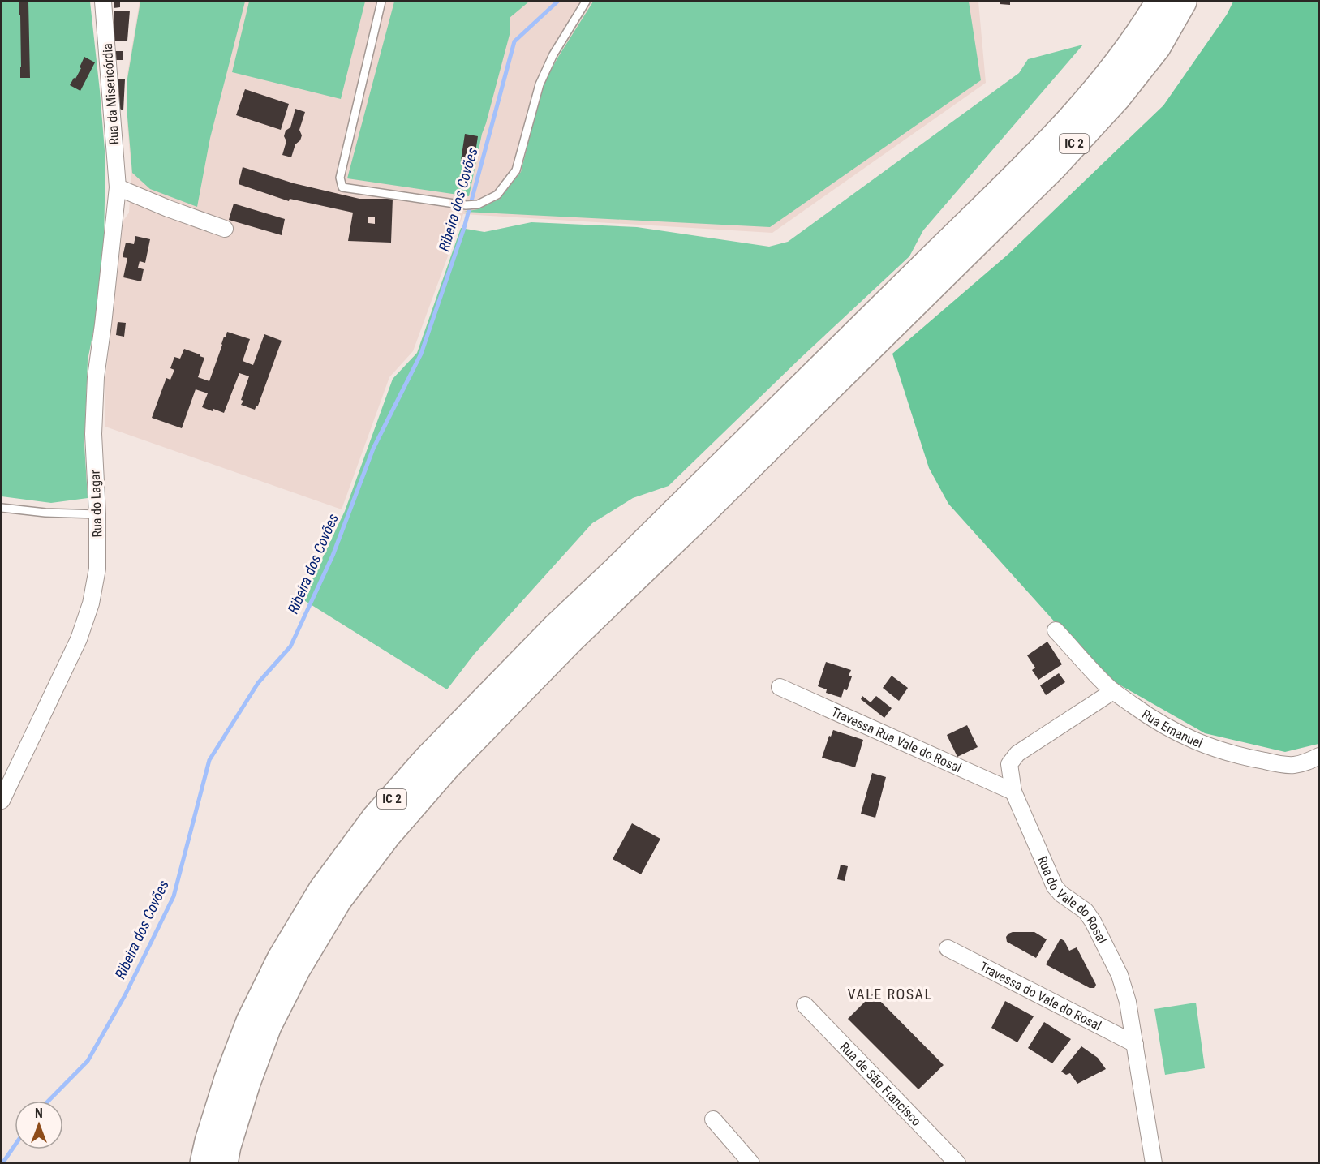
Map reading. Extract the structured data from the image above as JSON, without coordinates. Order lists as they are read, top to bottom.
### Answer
{
  "streets": {
    "highway": ["IC 2"],
    "street": [
      "Rua da Misericórdia",
      "Rua do Lagar",
      "Rua Emanuel",
      "Travessa Rua Vale do Rosal",
      "Rua do Vale do Rosal",
      "Travessa do Vale do Rosal",
      "Rua de São Francisco"
    ]
  },
  "crossings": [
    ["Rua da Misericórdia", "Rua do Lagar"],
    ["Rua Emanuel", "Rua do Vale do Rosal"],
    ["Travessa Rua Vale do Rosal", "Rua do Vale do Rosal"],
    ["Rua do Vale do Rosal", "Travessa do Vale do Rosal"]
  ],
  "districts": ["VALE ROSAL"],
  "water": ["Ribeira dos Covões"],
  "north": "top"
}
